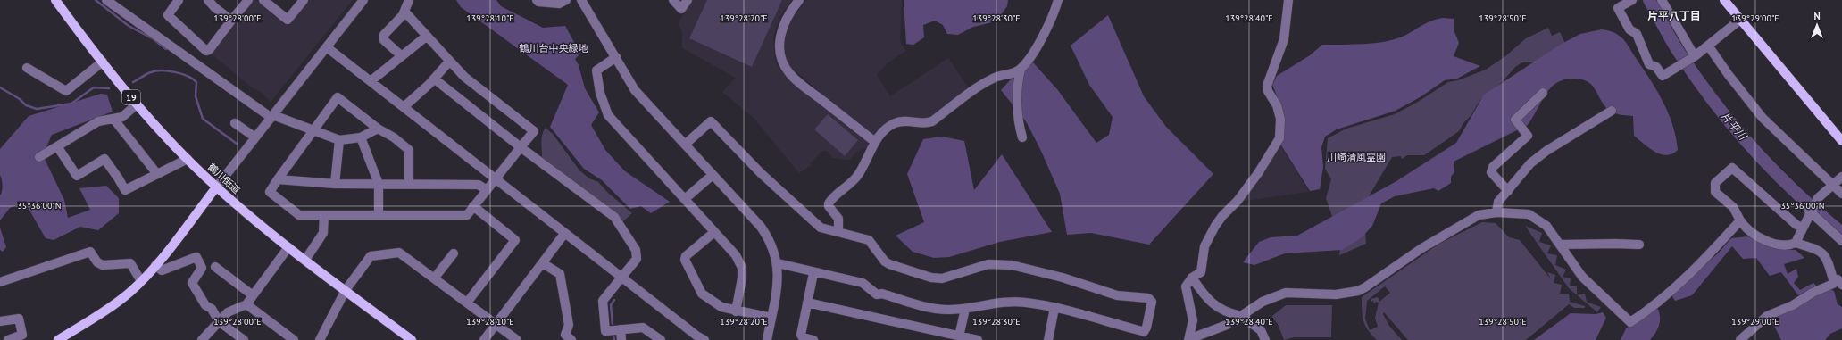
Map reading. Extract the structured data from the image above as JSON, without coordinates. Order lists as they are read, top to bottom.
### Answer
{
  "streets": {
    "main road": ["19", "鶴川街道"]
  },
  "districts": ["片平八丁目"],
  "water": ["片平川"],
  "parks": ["鶴川台中央緑地", "川崎清風霊園"],
  "north": "top",
  "coordinates": [
    "139°28'00\"E",
    "139°28'10\"E",
    "139°28'20\"E",
    "139°28'30\"E",
    "139°28'40\"E",
    "139°28'50\"E",
    "139°29'00\"E",
    "35°36'00\"N"
  ]
}
